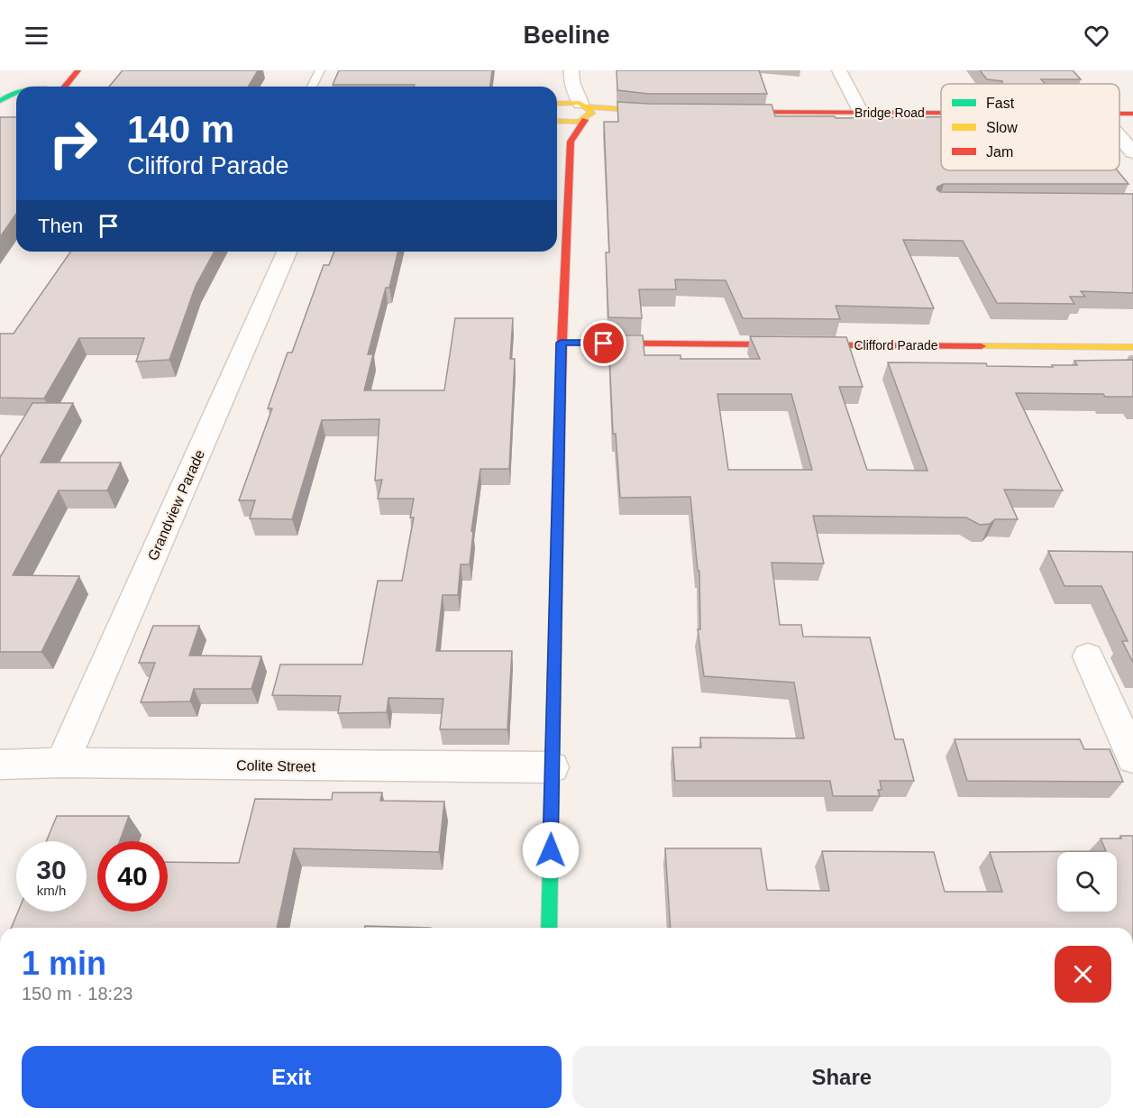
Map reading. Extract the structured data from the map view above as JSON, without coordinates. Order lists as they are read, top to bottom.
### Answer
{
  "streets": {
    "street": [
      "Bridge Road",
      "Clifford Parade",
      "Grandview Parade",
      "Colite Street"
    ]
  },
  "crossings": [
    ["Grandview Parade", "Colite Street"]
  ],
  "legend": ["Fast", "Slow", "Jam"],
  "page": {
    "header": "Beeline",
    "turn": ["140 m", "Clifford Parade"],
    "then": "Then",
    "speed": "30 km/h",
    "limit": "40",
    "heading": ["1 min", "150 m · 18:23"],
    "buttons": ["Exit", "Share"]
  }
}
